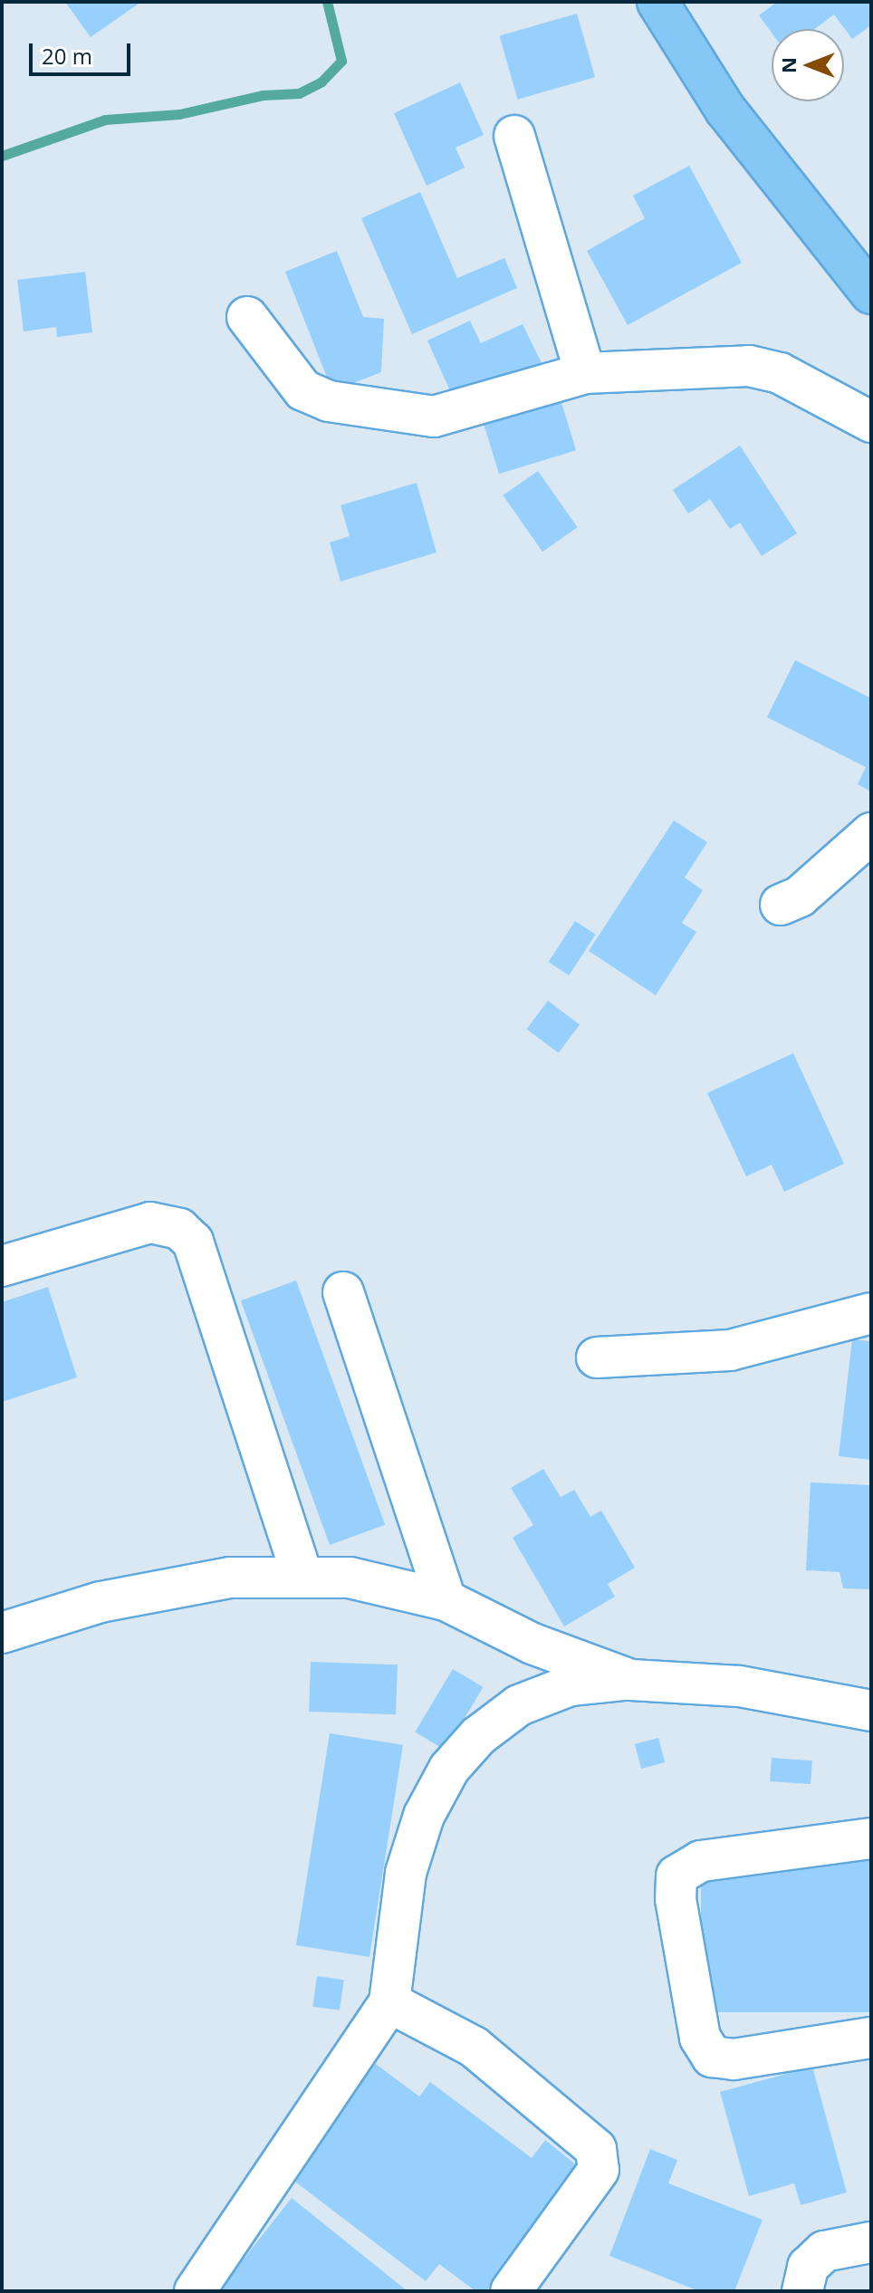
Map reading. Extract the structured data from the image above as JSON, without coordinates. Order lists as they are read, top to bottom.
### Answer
{
  "scale_bar": "20 m",
  "north": "left"
}
